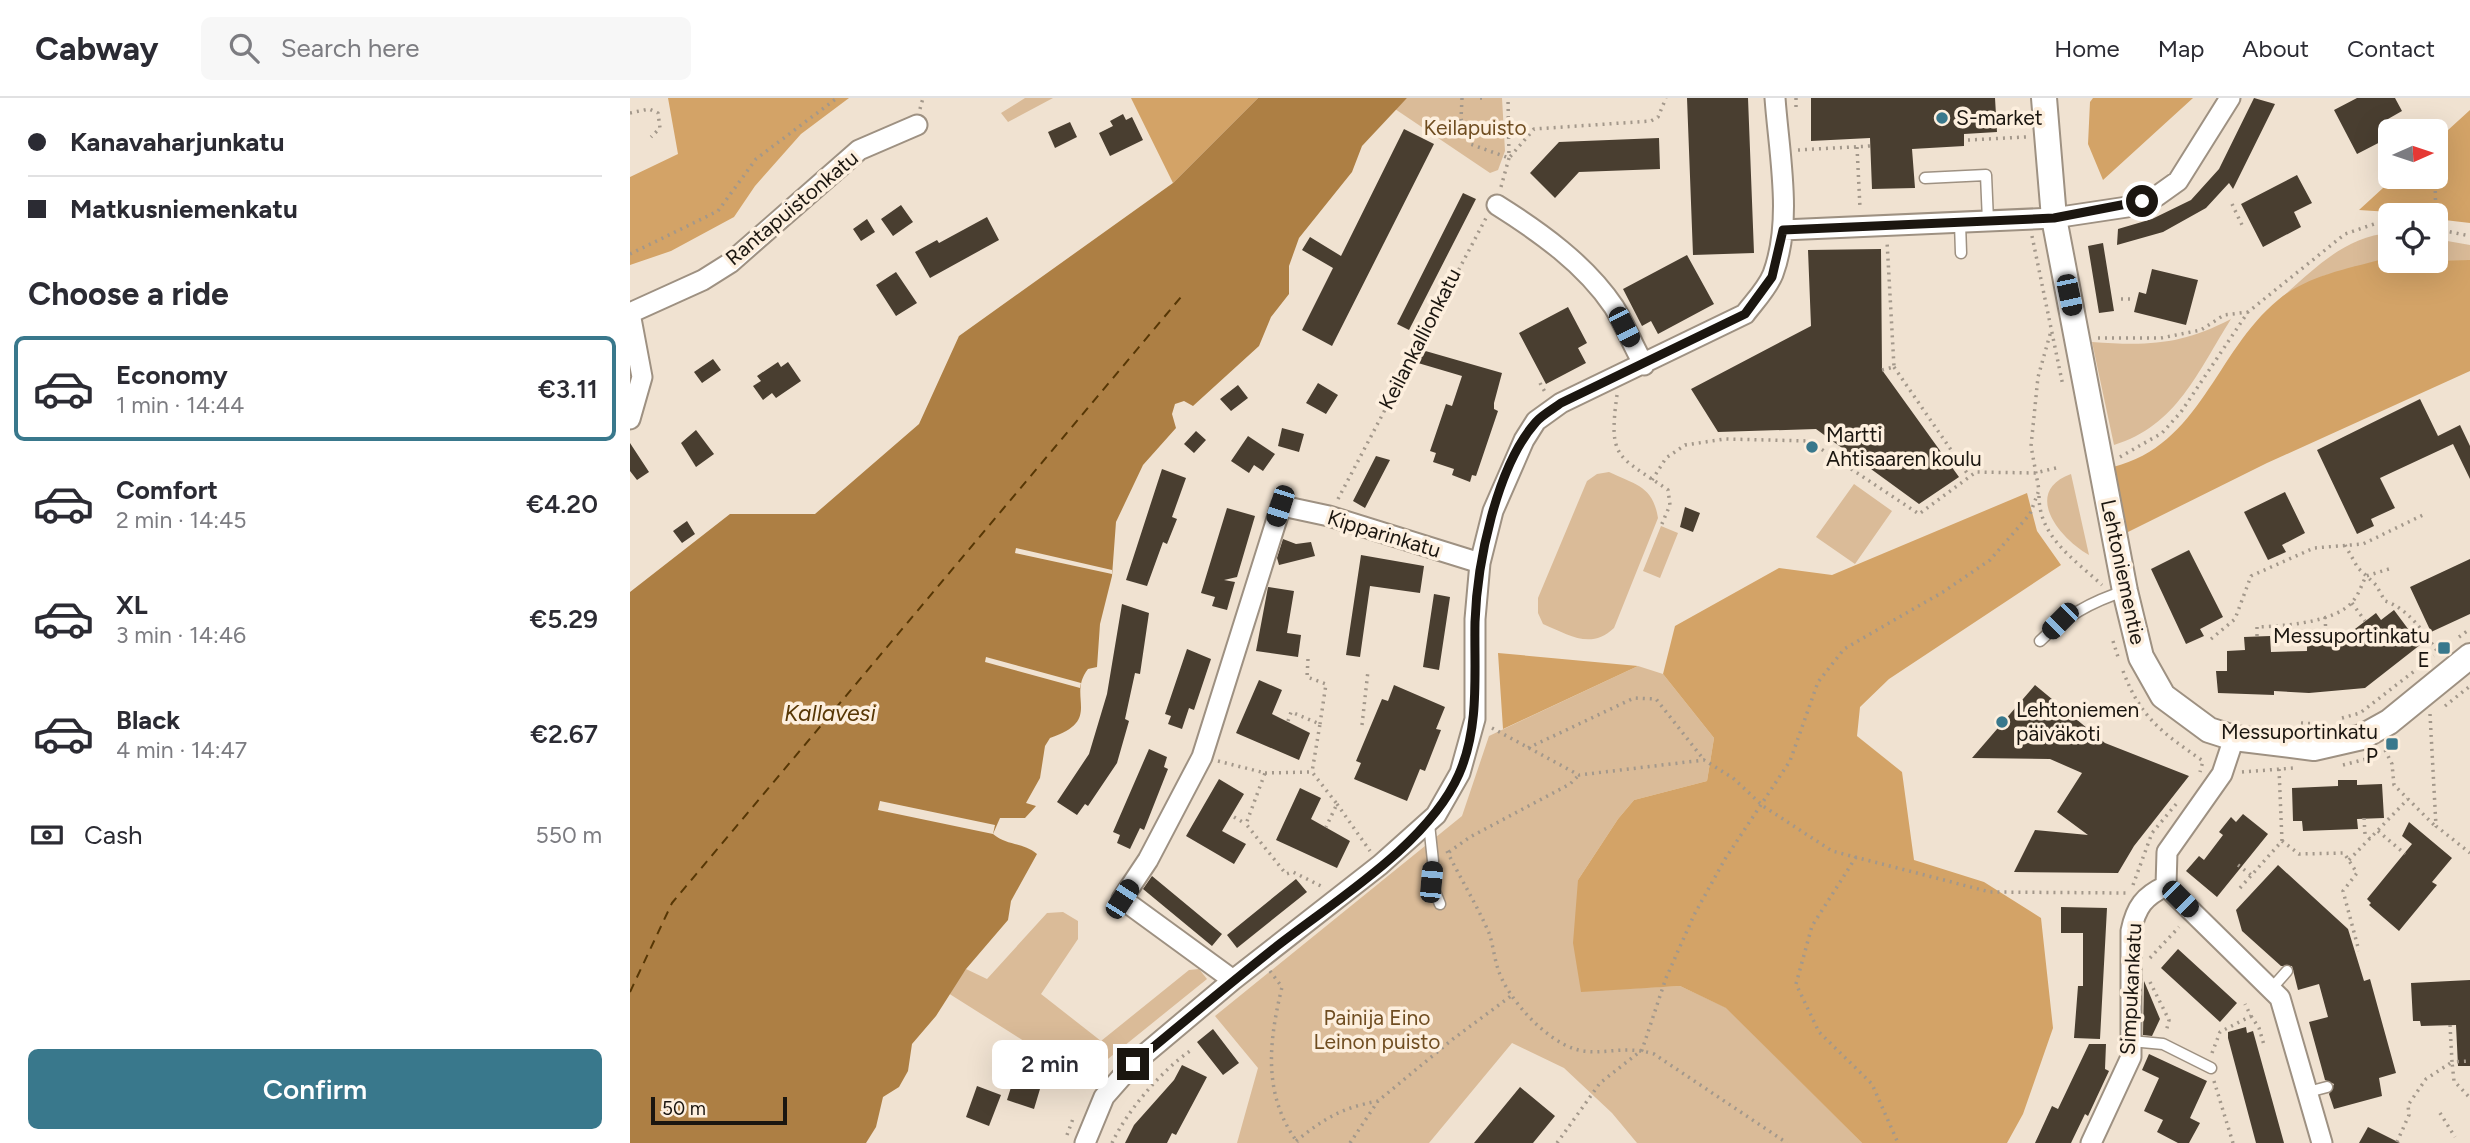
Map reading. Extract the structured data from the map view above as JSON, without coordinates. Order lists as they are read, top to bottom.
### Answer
{
  "streets": {
    "street": [
      "Rantapuistonkatu",
      "Kipparinkatu",
      "Lehtoniementie",
      "Simpukankatu"
    ],
    "path": ["Keilankallionkatu"]
  },
  "crossings": [
    ["Keilankallionkatu", "Kipparinkatu"]
  ],
  "water": ["Kallavesi"],
  "parks": ["Keilapuisto", "Painija Eino Leinon puisto"],
  "places": {
    "other": ["S-market", "Martti Ahtisaaren koulu", "Lehtoniemen päiväkoti"],
    "transit": ["Messuportinkatu E", "Messuportinkatu P"]
  },
  "scale_bar": "50 m",
  "north": "right",
  "page": {
    "header": "Cabway",
    "search": "Search here",
    "nav": [
      "Home",
      "Map",
      "About",
      "Contact"
    ],
    "banner": ["Kanavaharjunkatu", "Matkusniemenkatu"],
    "heading": "Choose a ride",
    "list": [
      {
        "name": "Economy",
        "note": "1 min · 14:44",
        "value": "€3.11"
      },
      {
        "name": "Comfort",
        "note": "2 min · 14:45",
        "value": "€4.20"
      },
      {
        "name": "XL",
        "note": "3 min · 14:46",
        "value": "€5.29"
      },
      {
        "name": "Black",
        "note": "4 min · 14:47",
        "value": "€2.67"
      }
    ],
    "pay": ["Cash", "550 m"],
    "buttons": "Confirm",
    "bubble": "2 min",
    "scale": "50 m"
  }
}
